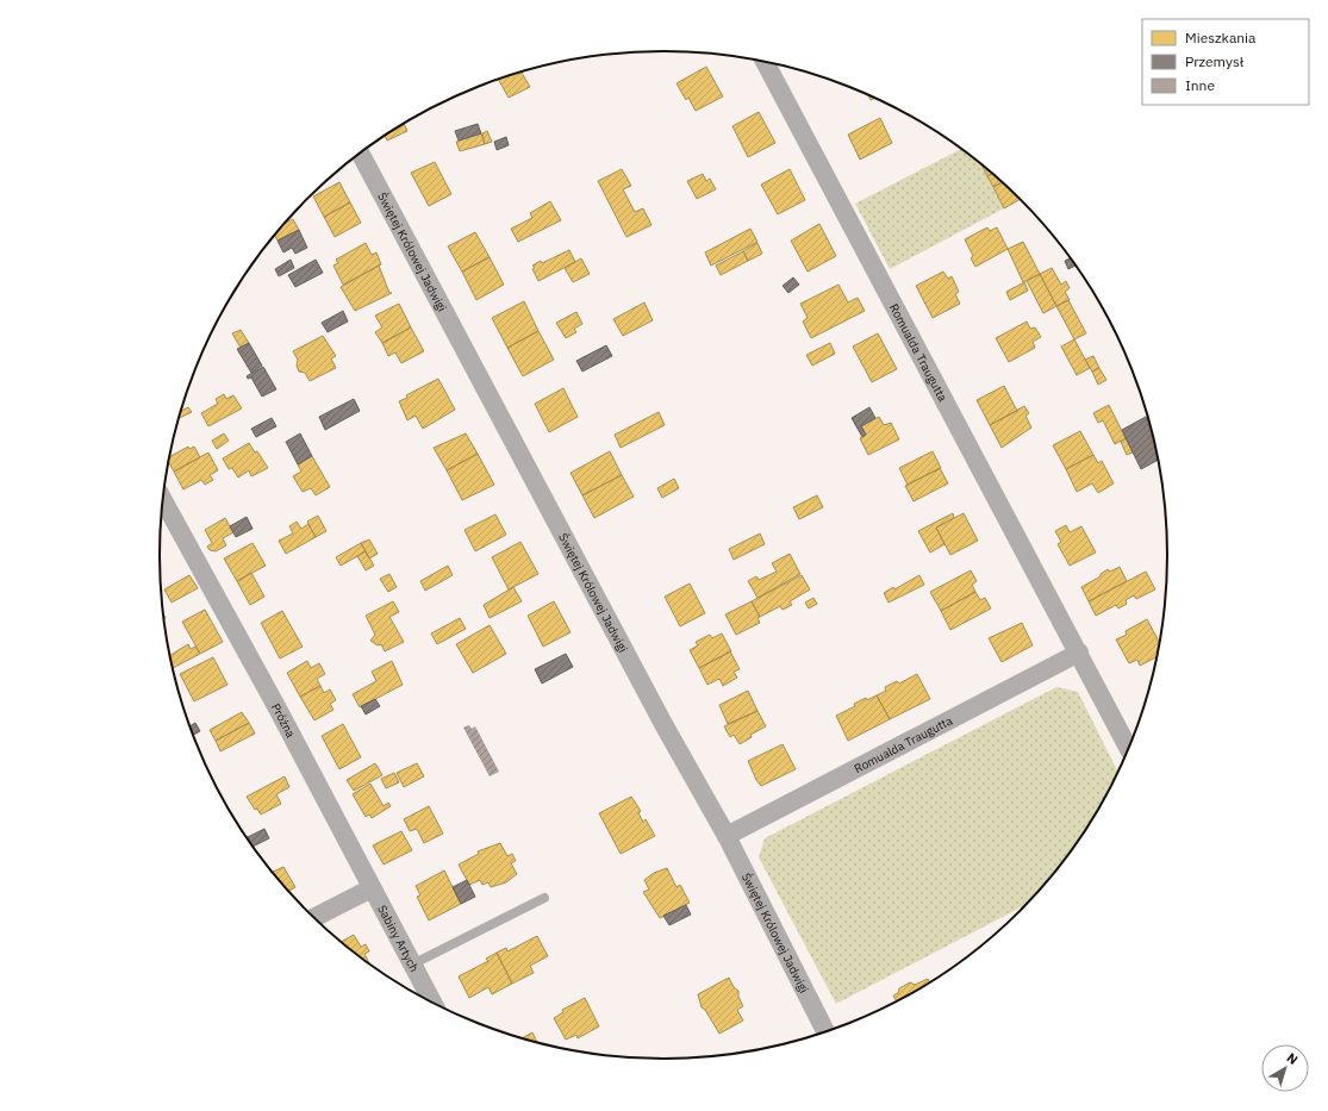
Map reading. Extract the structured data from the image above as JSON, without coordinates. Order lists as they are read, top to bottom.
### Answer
{
  "streets": {
    "street": [
      "Świętej Królowej Jadwigi",
      "Romualda Traugutta",
      "Próżna",
      "Sabiny Artych"
    ]
  },
  "crossings": [
    ["Świętej Królowej Jadwigi", "Romualda Traugutta"],
    ["Próżna", "Sabiny Artych"]
  ],
  "legend": ["Mieszkania", "Przemysł", "Inne"],
  "north": "top right"
}
